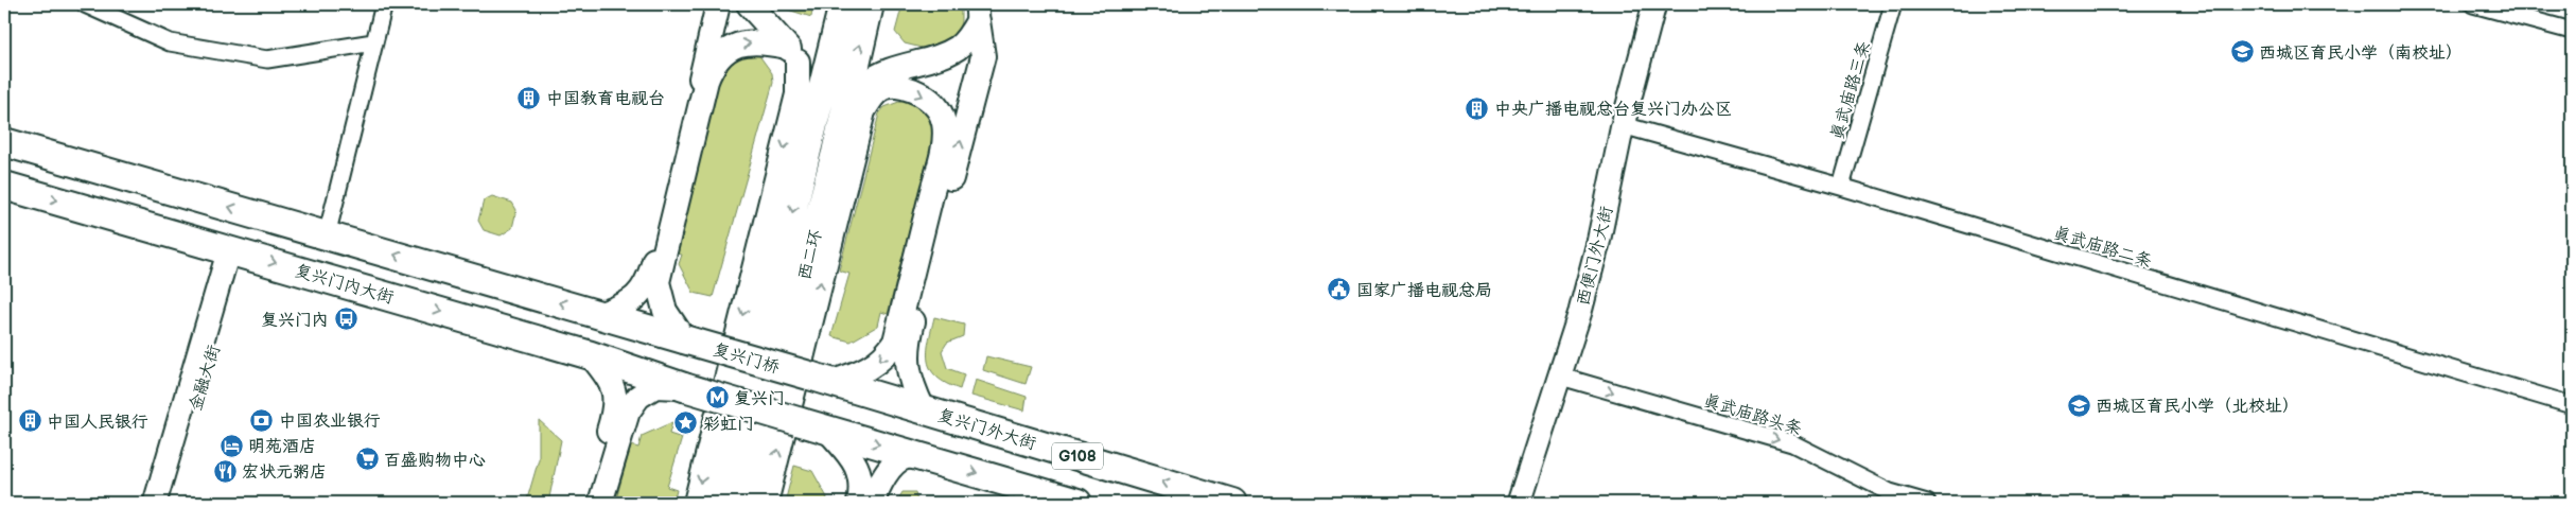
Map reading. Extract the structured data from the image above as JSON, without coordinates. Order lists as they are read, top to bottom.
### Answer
{
  "streets": {
    "highway": [
      "西二环",
      "复兴门内大街",
      "复兴门桥",
      "复兴门外大街",
      "G108"
    ],
    "main road": ["西便门外大街", "金融大街"],
    "street": ["真武庙路三条", "真武庙路二条", "真武庙路头条"]
  },
  "crossings": [
    ["真武庙路三条", "真武庙路二条"],
    ["真武庙路二条", "西便门外大街"],
    ["西便门外大街", "真武庙路头条"],
    ["复兴门内大街", "金融大街"],
    ["复兴门桥", "复兴门外大街"]
  ],
  "one_way": ["真武庙路头条"],
  "places": {
    "school or university": ["西城区育民小学（南校址）", "西城区育民小学（北校址）"],
    "building": ["中国教育电视台", "中央广播电视总台复兴门办公区", "中国人民银行"],
    "public building": ["国家广播电视总局"],
    "bus stop": ["复兴门内"],
    "metro station": ["复兴门"],
    "bank": ["中国农业银行"],
    "place": ["彩虹门"],
    "hotel": ["明苑酒店"],
    "supermarket": ["百盛购物中心"],
    "restaurant": ["宏状元粥店"]
  }
}
